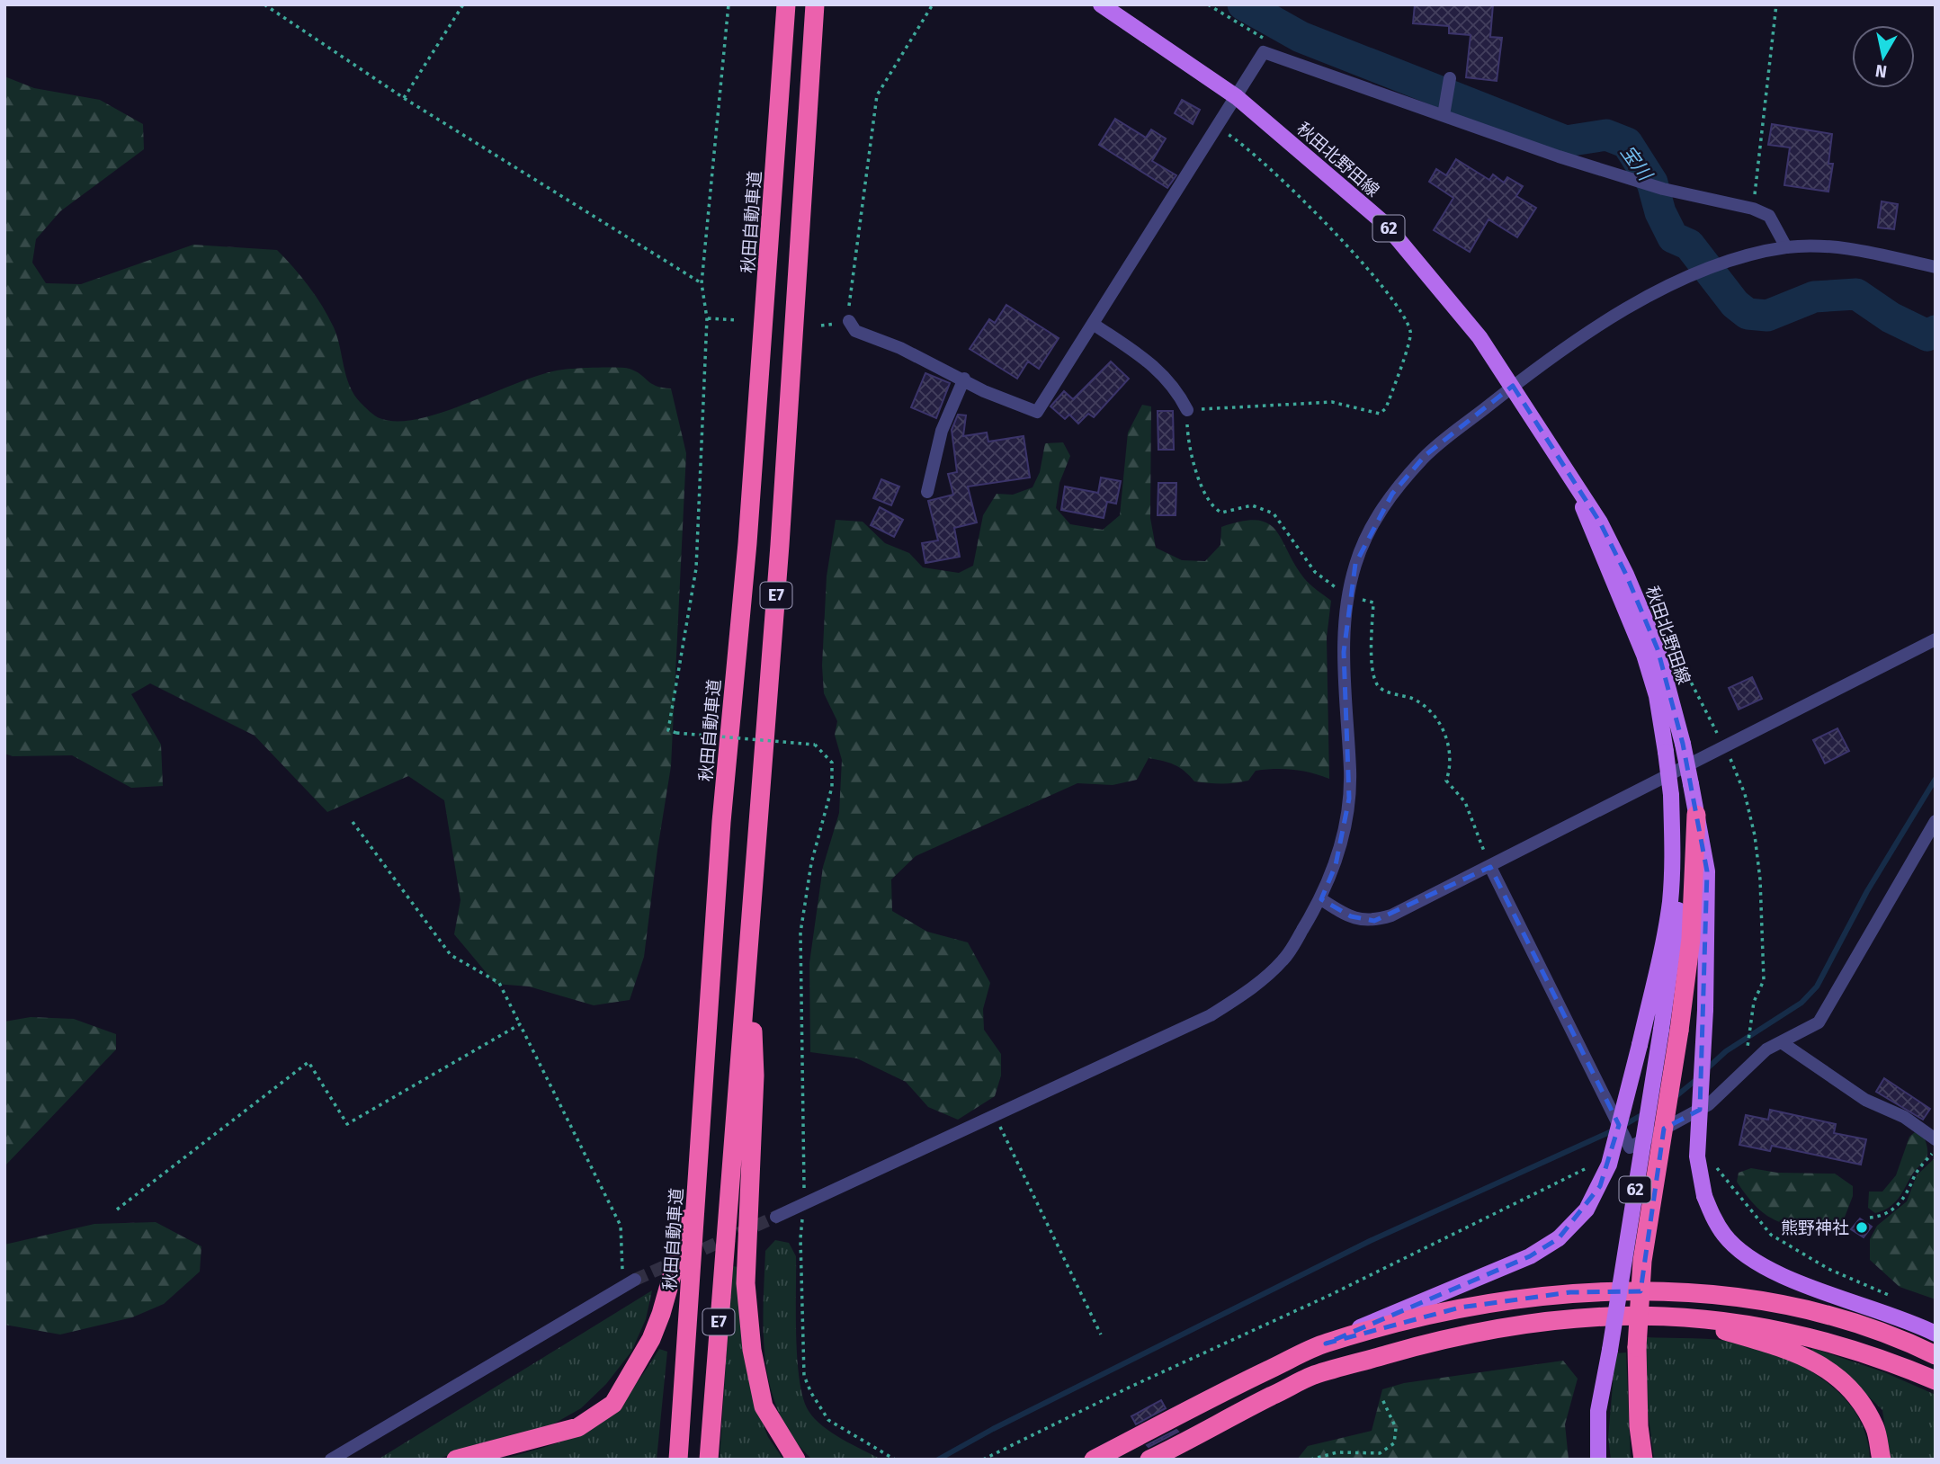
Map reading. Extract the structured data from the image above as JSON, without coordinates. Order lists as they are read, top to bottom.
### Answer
{
  "streets": {
    "highway": ["秋田自動車道", "E7"],
    "main road": ["秋田北野田線", "62"]
  },
  "crossings": [
    ["秋田北野田線", "62"]
  ],
  "water": ["宝川"],
  "places": ["熊野神社"],
  "north": "bottom"
}
